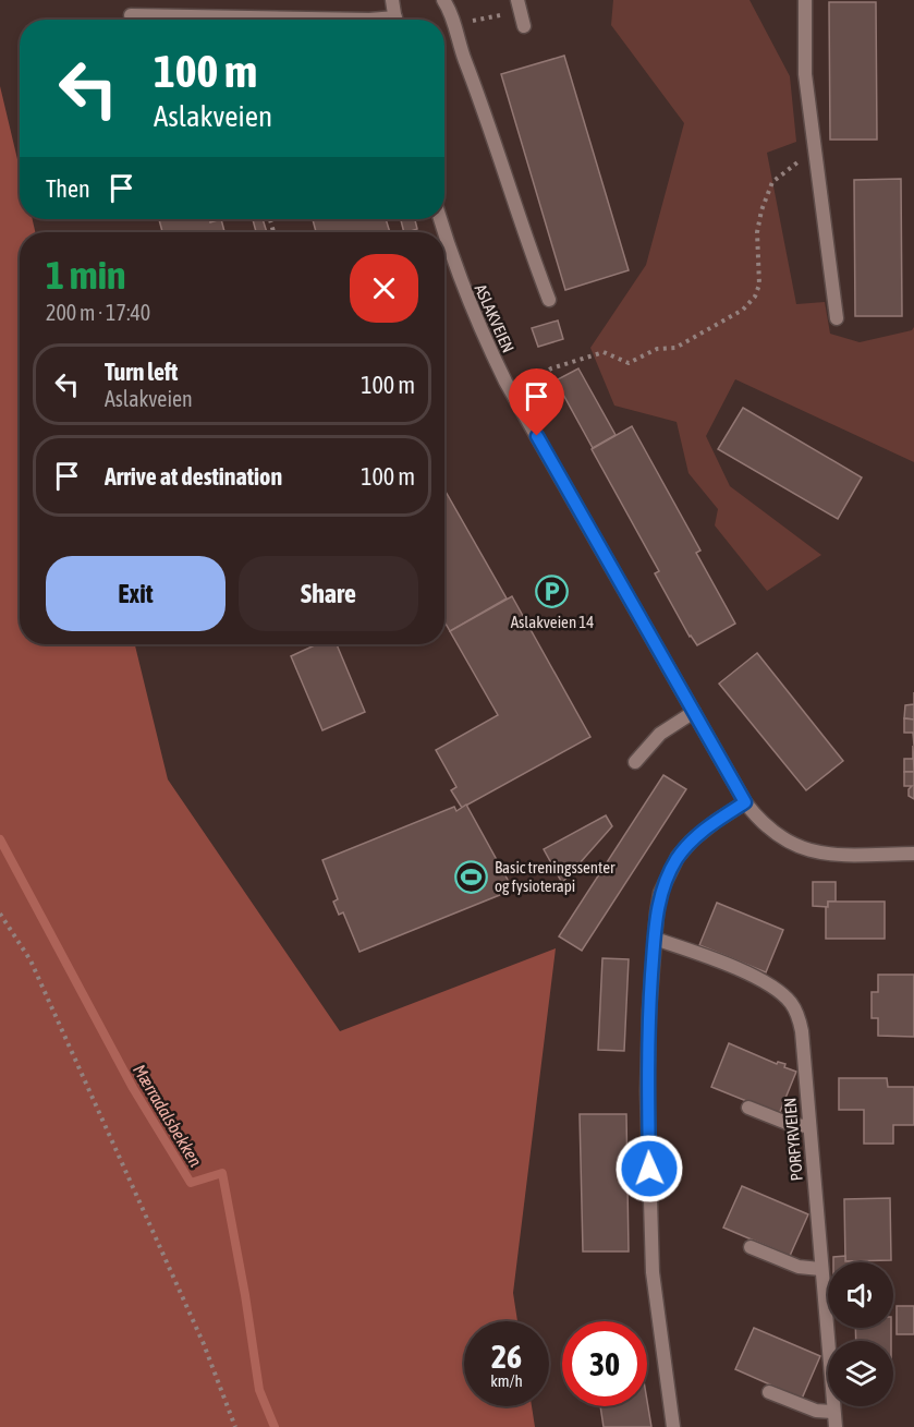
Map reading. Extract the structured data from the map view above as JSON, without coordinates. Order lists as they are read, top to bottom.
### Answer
{
  "streets": {
    "street": ["ASLAKVEIEN", "PORFYRVEIEN"]
  },
  "water": ["Mærradalsbekken"],
  "places": {
    "parking": ["Aslakveien 14"],
    "sports": ["Basic treningssenter og fysioterapi"]
  },
  "page": {
    "turn": ["100 m", "Aslakveien"],
    "then": "Then",
    "heading": ["1 min", "200 m · 17:40"],
    "list": [
      {
        "name": "Turn left",
        "note": "Aslakveien",
        "value": "100 m"
      },
      {
        "name": "Arrive at destination",
        "value": "100 m"
      }
    ],
    "buttons": ["Exit", "Share"],
    "speed": "26 km/h",
    "limit": "30"
  }
}
